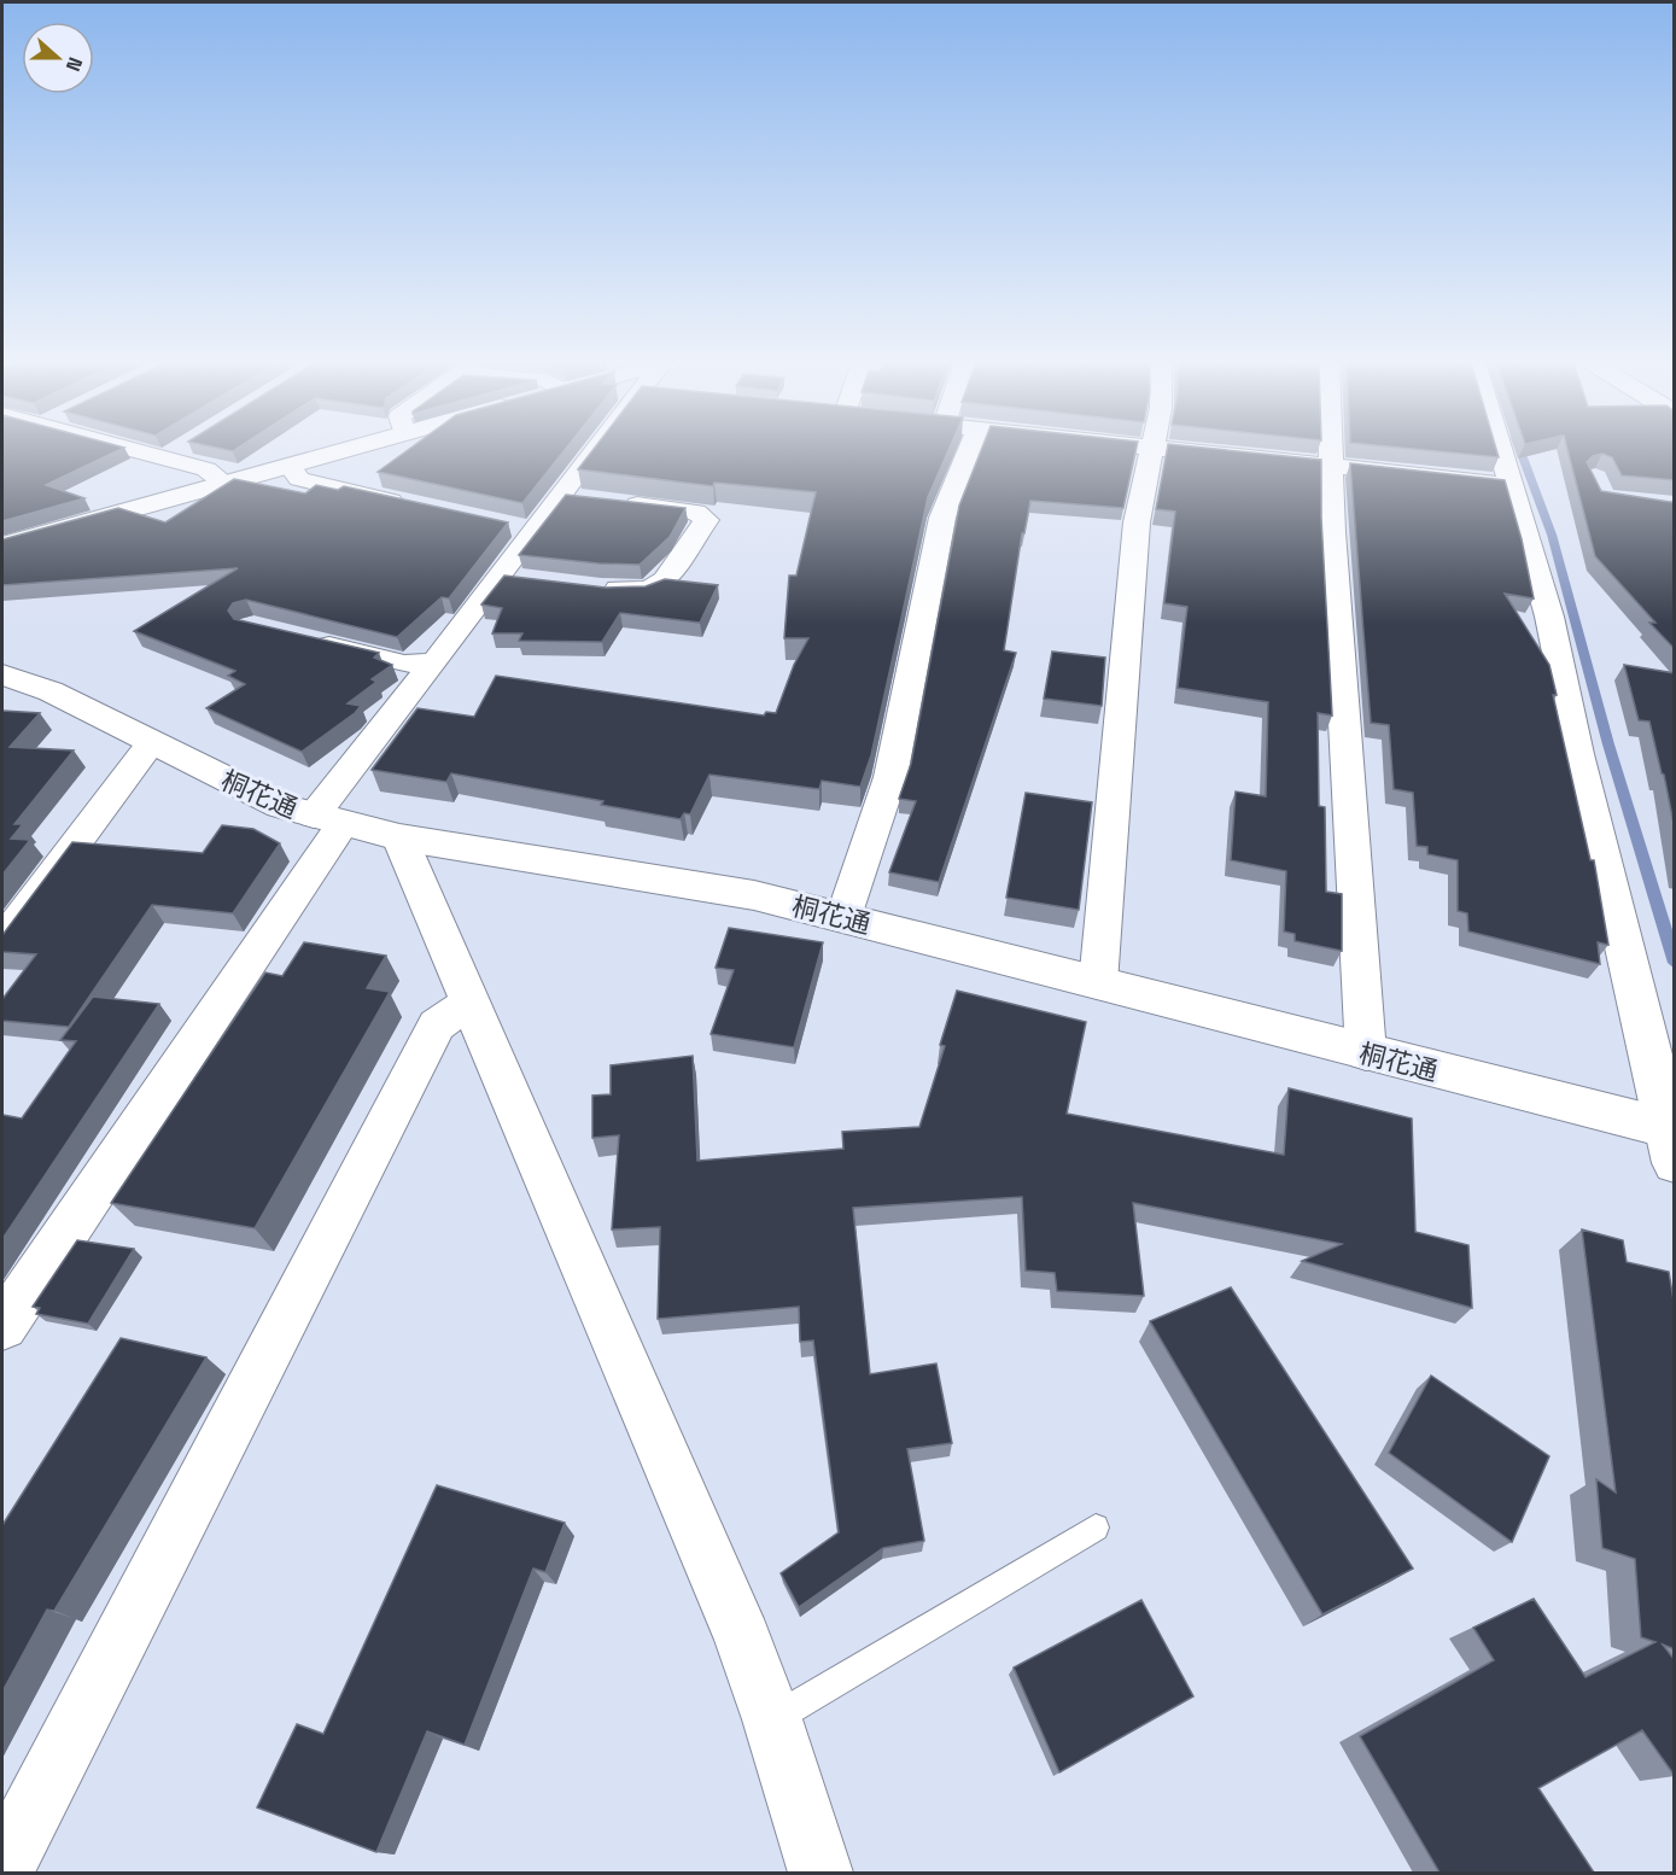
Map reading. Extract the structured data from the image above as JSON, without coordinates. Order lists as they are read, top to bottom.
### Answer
{
  "streets": {
    "street": ["桐花通"]
  },
  "north": "right"
}
